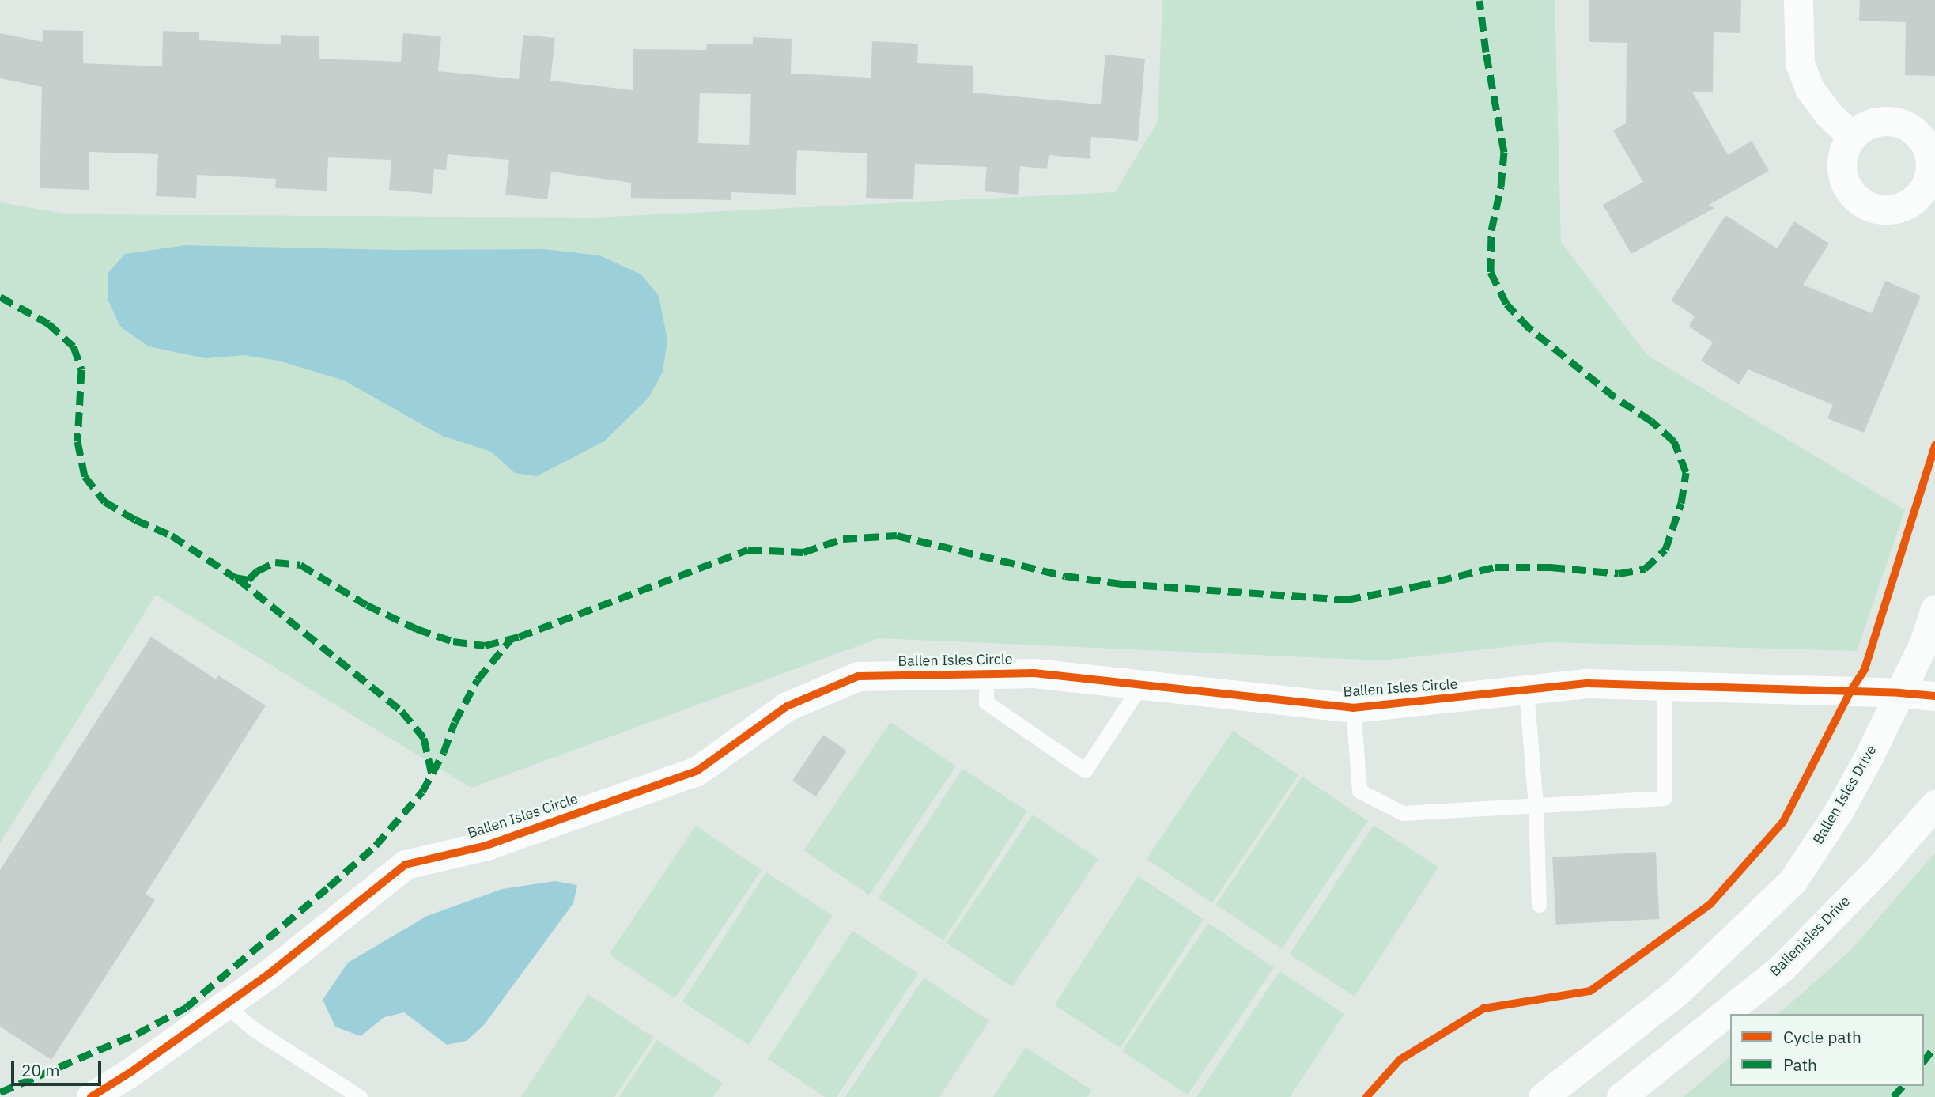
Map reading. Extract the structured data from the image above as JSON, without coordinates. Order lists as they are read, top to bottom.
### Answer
{
  "streets": {
    "street": ["Ballen Isles Circle", "Ballen Isles Drive", "Ballenisles Drive"]
  },
  "crossings": [
    ["Ballen Isles Circle", "Ballen Isles Drive"]
  ],
  "legend": ["Cycle path", "Path"],
  "scale_bar": "20 m"
}
